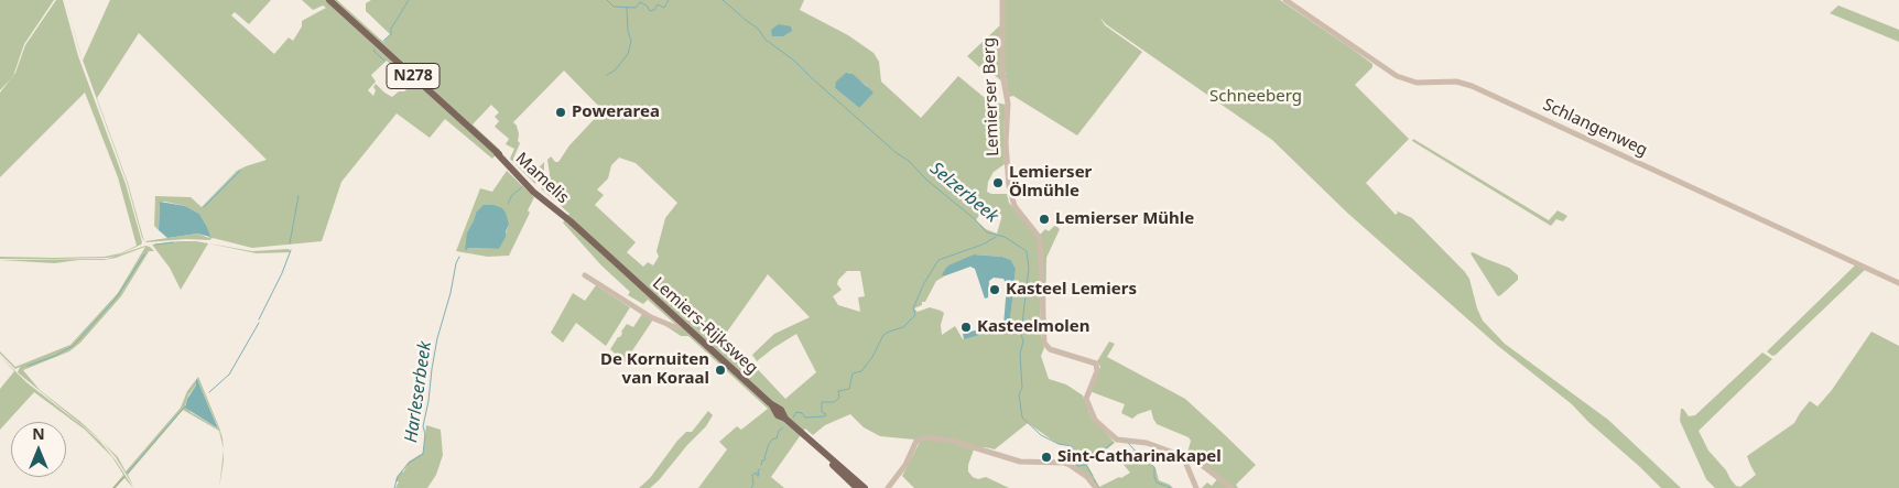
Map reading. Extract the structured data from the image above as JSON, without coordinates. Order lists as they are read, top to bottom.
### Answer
{
  "streets": {
    "main road": ["N278", "Mamelis", "Lemiers-Rijksweg"],
    "street": ["Lemierser Berg", "Schlangenweg"]
  },
  "crossings": [
    ["Mamelis", "Lemiers-Rijksweg"]
  ],
  "water": ["Selzerbeek", "Harleserbeek"],
  "parks": ["Schneeberg"],
  "places": [
    "Powerarea",
    "Lemierser Ölmühle",
    "Lemierser Mühle",
    "Kasteel Lemiers",
    "Kasteelmolen",
    "De Kornuiten van Koraal",
    "Sint-Catharinakapel"
  ],
  "north": "top"
}
